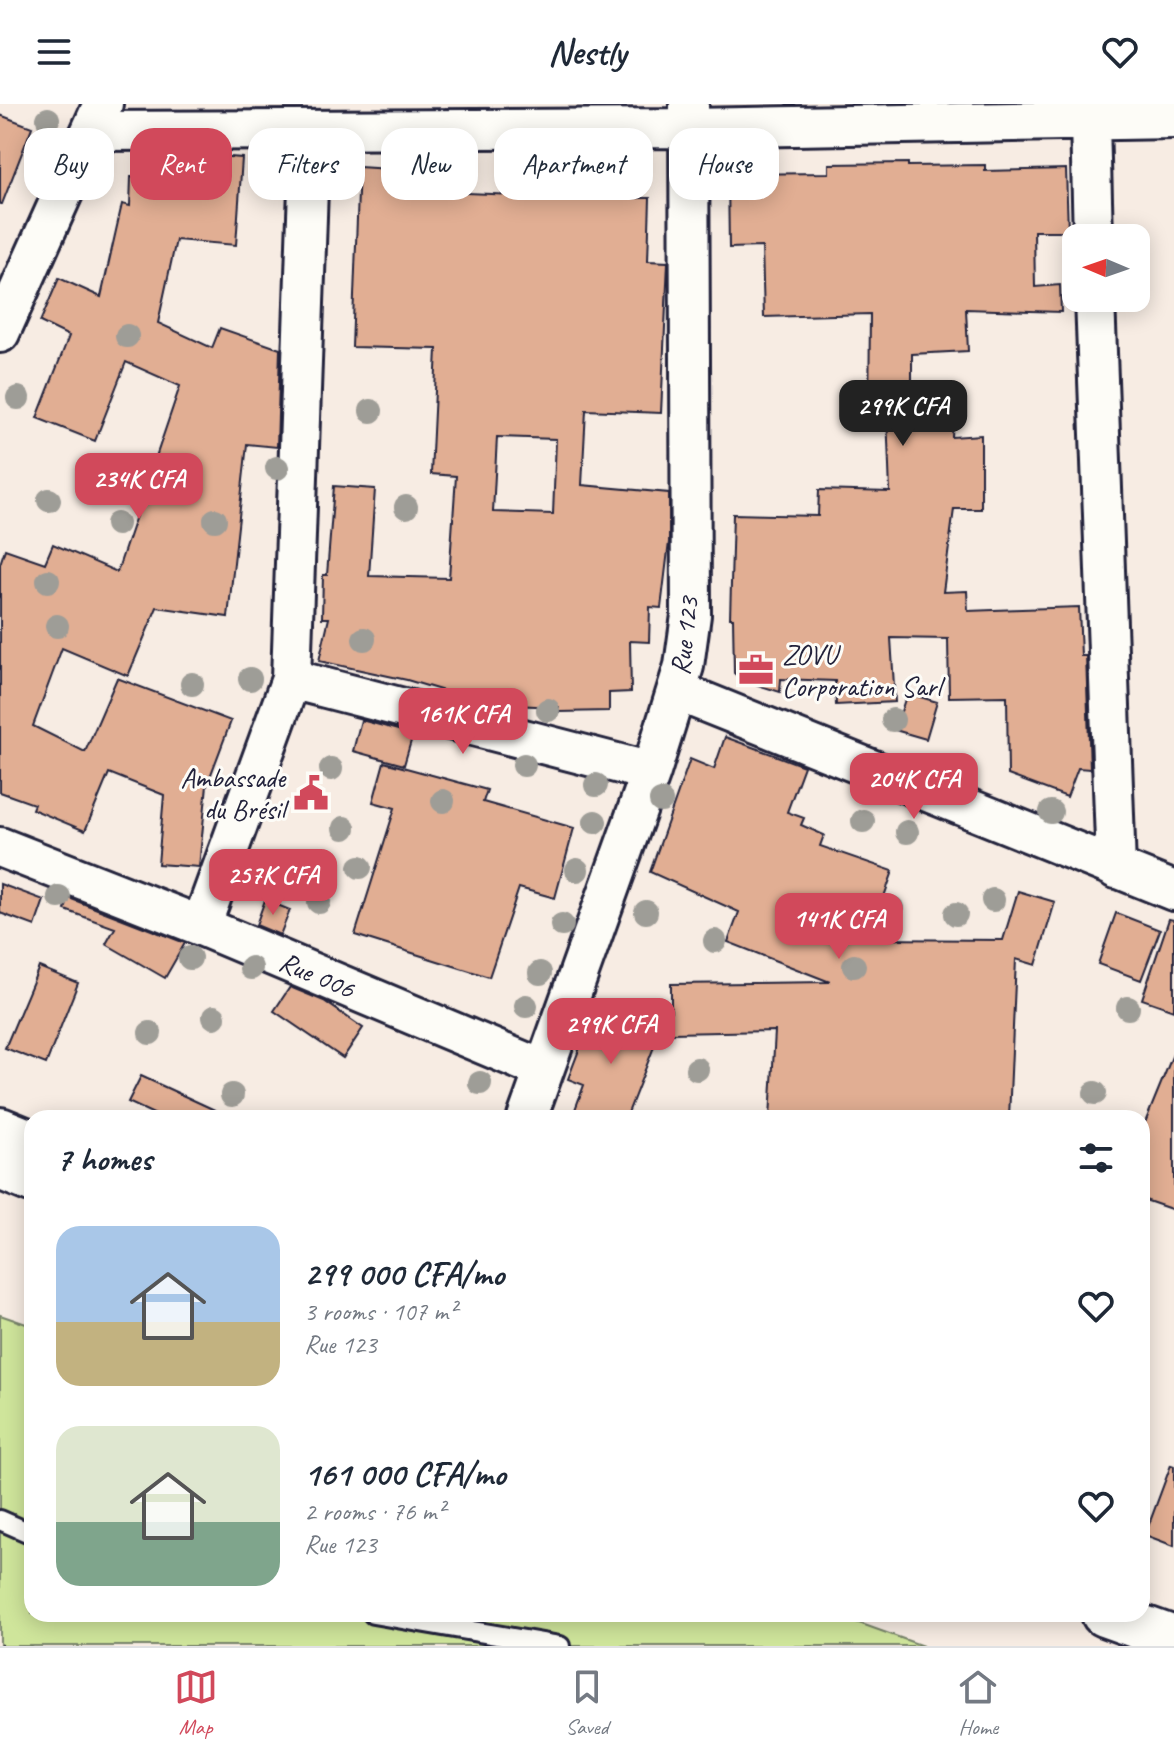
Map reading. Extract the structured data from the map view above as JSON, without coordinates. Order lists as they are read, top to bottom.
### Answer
{
  "streets": {
    "street": ["Rue 123", "Rue 006"]
  },
  "crossings": [
    ["Rue 123", "Rue 006"]
  ],
  "places": {
    "office": ["ZOVU Corporation Sarl"],
    "public building": ["Ambassade du Brésil"]
  },
  "north": "left",
  "page": {
    "header": "Nestly",
    "chip": [
      "Buy",
      "Rent",
      "Filters",
      "New",
      "Apartment",
      "House"
    ],
    "price": [
      "299K CFA",
      "234K CFA",
      "161K CFA",
      "204K CFA",
      "257K CFA",
      "141K CFA",
      "299K CFA"
    ],
    "heading": "7 homes",
    "list": [
      {
        "name": "299 000 CFA/mo",
        "note": "3 rooms · 107 m² · Rue 123"
      },
      {
        "name": "161 000 CFA/mo",
        "note": "2 rooms · 76 m² · Rue 123"
      }
    ],
    "tabs": ["Map", "Saved", "Home"]
  }
}
